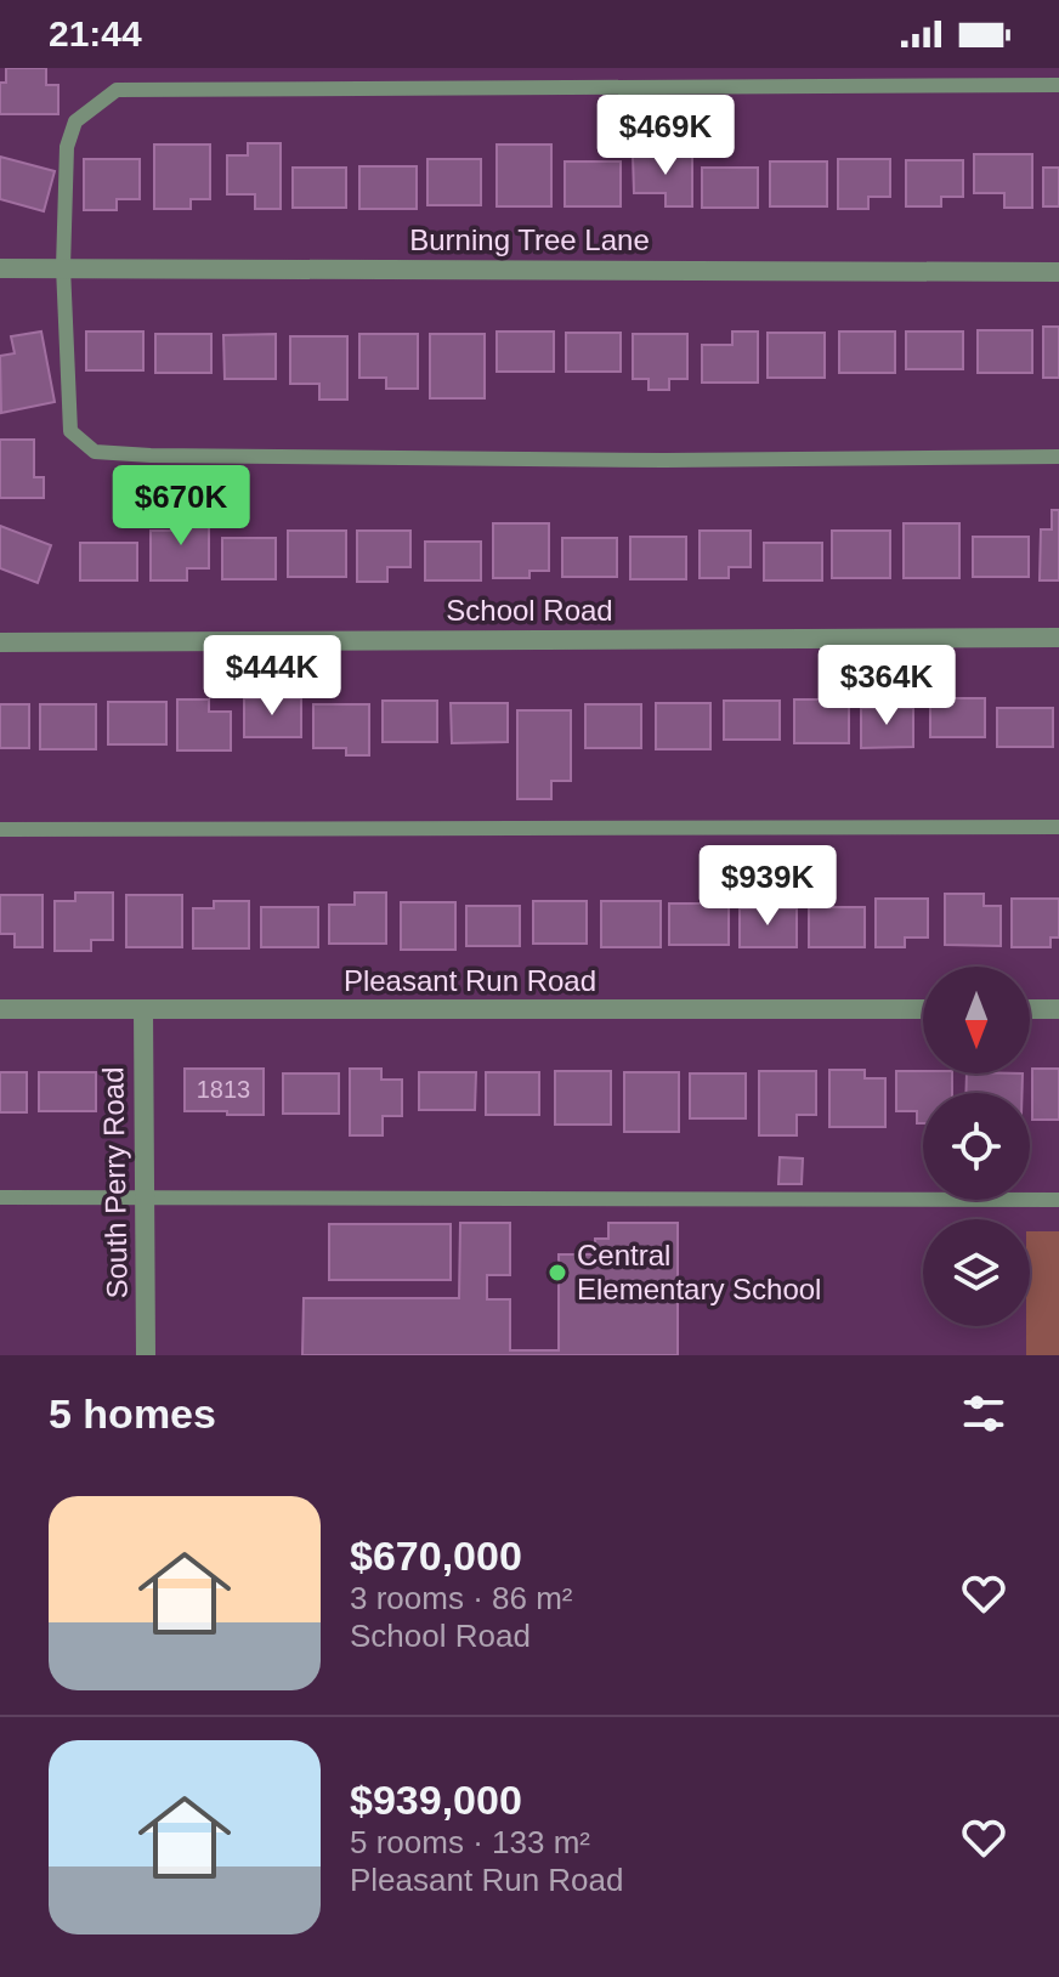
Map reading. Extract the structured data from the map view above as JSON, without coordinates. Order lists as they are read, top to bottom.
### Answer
{
  "streets": {
    "street": [
      "Burning Tree Lane",
      "School Road",
      "Pleasant Run Road",
      "South Perry Road"
    ]
  },
  "crossings": [
    ["Pleasant Run Road", "South Perry Road"]
  ],
  "places": ["Central Elementary School"],
  "house_numbers": ["1813"],
  "north": "bottom",
  "page": {
    "status": "21:44",
    "price": [
      "$469K",
      "$670K",
      "$444K",
      "$364K",
      "$939K"
    ],
    "heading": "5 homes",
    "list": [
      {
        "name": "$670,000",
        "note": "3 rooms · 86 m² · School Road"
      },
      {
        "name": "$939,000",
        "note": "5 rooms · 133 m² · Pleasant Run Road"
      }
    ]
  }
}
